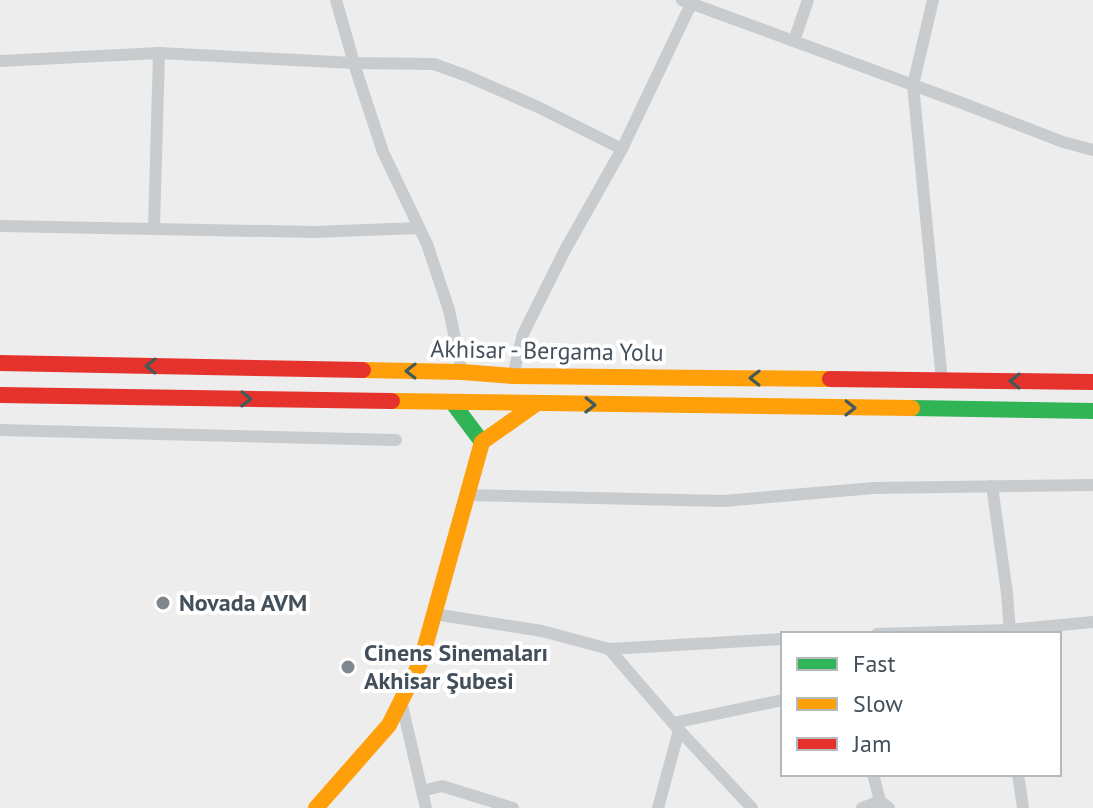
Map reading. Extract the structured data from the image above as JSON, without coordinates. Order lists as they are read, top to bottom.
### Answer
{
  "streets": {
    "main road": ["Akhisar - Bergama Yolu"]
  },
  "places": ["Novada AVM", "Cinens Sinemaları Akhisar Şubesi"],
  "legend": ["Fast", "Slow", "Jam"]
}
